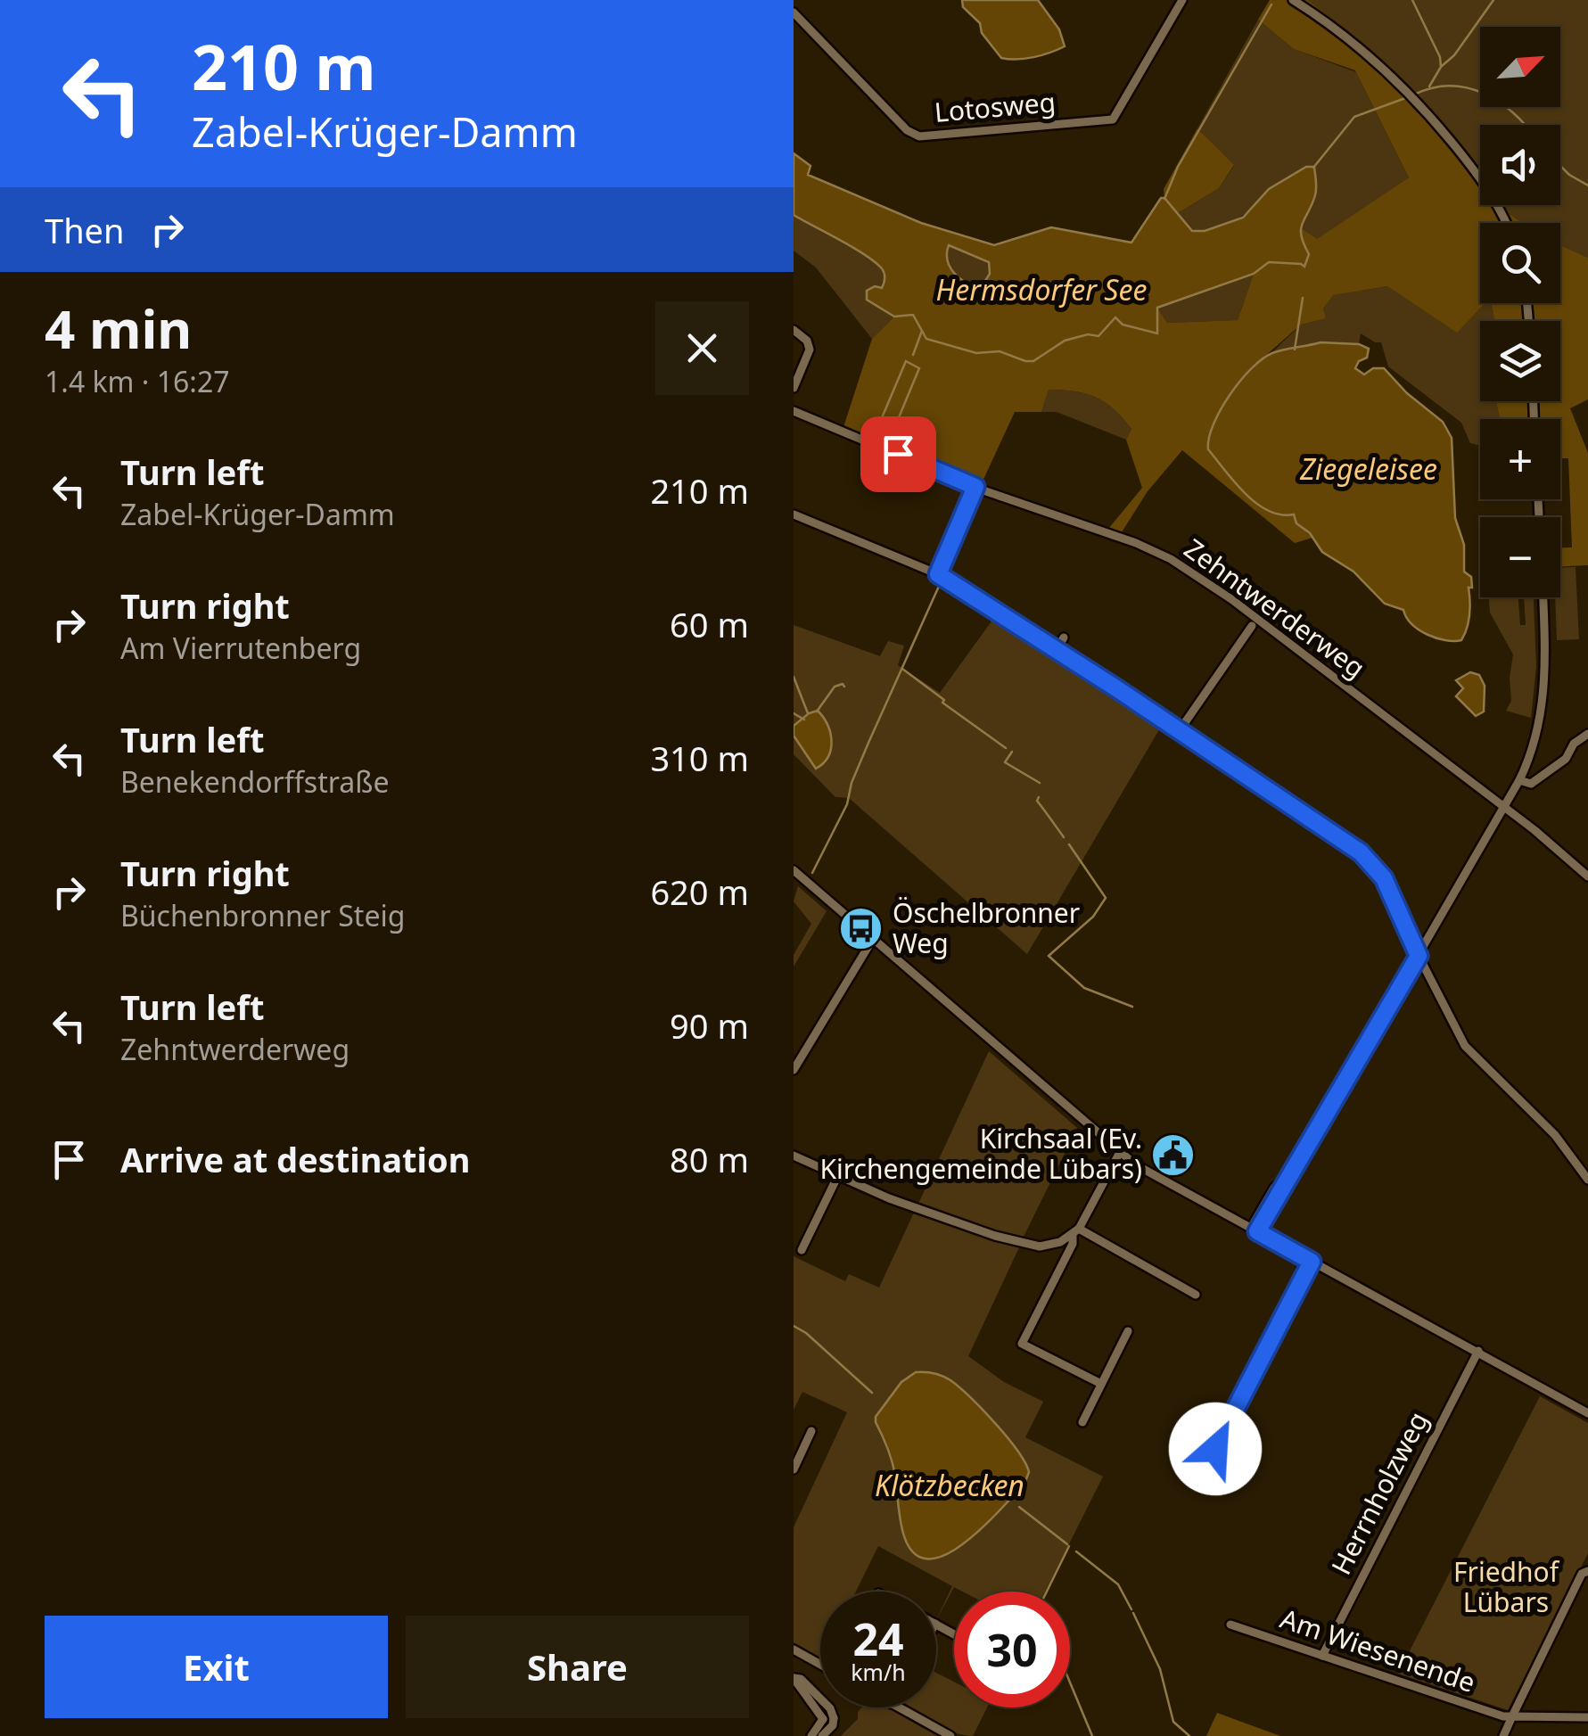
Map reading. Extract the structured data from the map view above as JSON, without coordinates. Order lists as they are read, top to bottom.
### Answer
{
  "streets": {
    "street": [
      "Lotosweg",
      "Zehntwerderweg",
      "Herrnholzweg",
      "Am Wiesenende"
    ]
  },
  "crossings": [
    ["Herrnholzweg", "Am Wiesenende"]
  ],
  "water": ["Hermsdorfer See", "Ziegeleisee", "Klötzbecken"],
  "parks": ["Friedhof Lübars"],
  "places": {
    "bus stop": ["Öschelbronner Weg"],
    "public building": ["Kirchsaal (Ev. Kirchengemeinde Lübars)"]
  },
  "north": "top right",
  "page": {
    "turn": ["210 m", "Zabel-Krüger-Damm"],
    "map_buttons": ["+", "−"],
    "then": "Then",
    "heading": ["4 min", "1.4 km · 16:27"],
    "list": [
      {
        "name": "Turn left",
        "note": "Zabel-Krüger-Damm",
        "value": "210 m"
      },
      {
        "name": "Turn right",
        "note": "Am Vierrutenberg",
        "value": "60 m"
      },
      {
        "name": "Turn left",
        "note": "Benekendorffstraße",
        "value": "310 m"
      },
      {
        "name": "Turn right",
        "note": "Büchenbronner Steig",
        "value": "620 m"
      },
      {
        "name": "Turn left",
        "note": "Zehntwerderweg",
        "value": "90 m"
      },
      {
        "name": "Arrive at destination",
        "value": "80 m"
      }
    ],
    "speed": "24 km/h",
    "limit": "30",
    "buttons": ["Exit", "Share"]
  }
}
